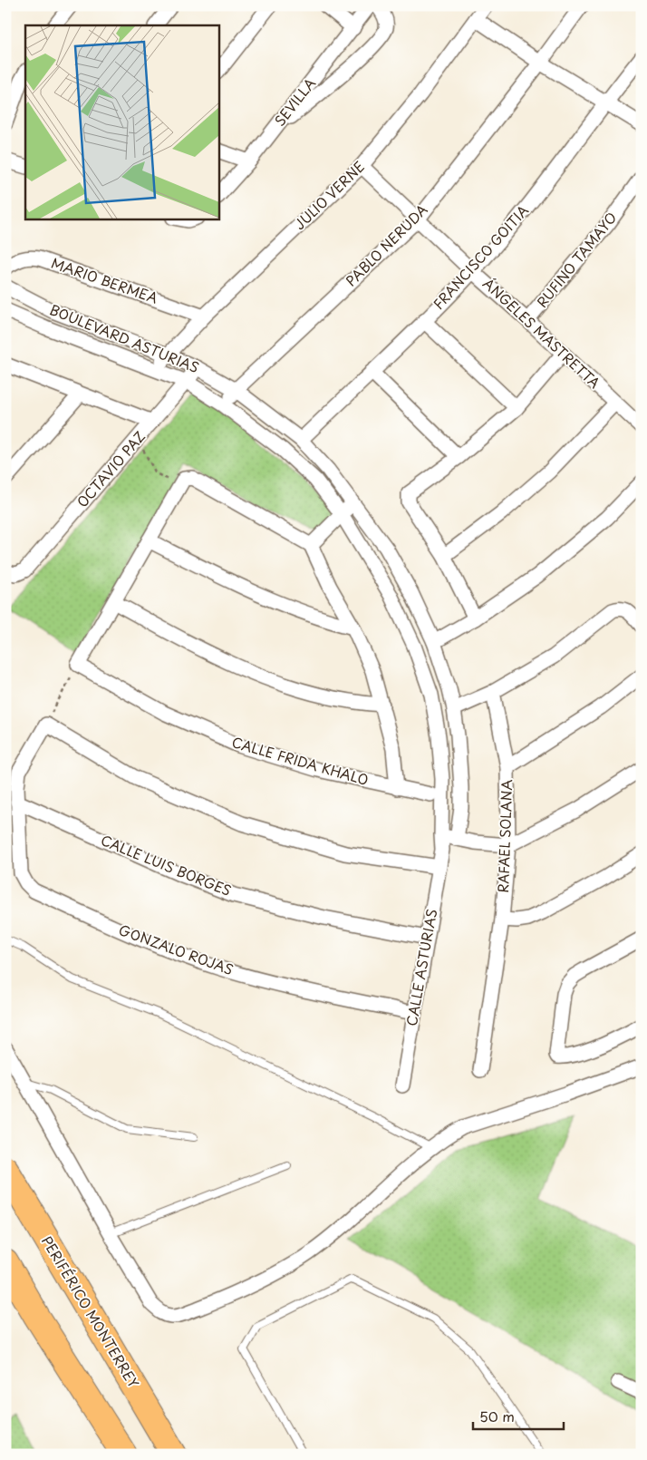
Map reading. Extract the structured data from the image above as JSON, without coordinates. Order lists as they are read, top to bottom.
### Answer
{
  "streets": {
    "highway": ["PERIFÉRICO MONTERREY"],
    "street": [
      "SEVILLA",
      "JULIO VERNE",
      "PABLO NERUDA",
      "FRANCISCO GOITIA",
      "RUFINO TAMAYO",
      "MARIO BERMEA",
      "ÁNGELES MASTRETTA",
      "BOULEVARD ASTURIAS",
      "OCTAVIO PAZ",
      "CALLE FRIDA KHALO",
      "RAFAEL SOLANA",
      "CALLE LUIS BORGES",
      "GONZALO ROJAS",
      "CALLE ASTURIAS"
    ]
  },
  "crossings": [
    ["JULIO VERNE", "MARIO BERMEA"],
    ["JULIO VERNE", "ÁNGELES MASTRETTA"],
    ["JULIO VERNE", "BOULEVARD ASTURIAS"],
    ["PABLO NERUDA", "ÁNGELES MASTRETTA"],
    ["PABLO NERUDA", "BOULEVARD ASTURIAS"],
    ["FRANCISCO GOITIA", "ÁNGELES MASTRETTA"],
    ["FRANCISCO GOITIA", "BOULEVARD ASTURIAS"],
    ["RUFINO TAMAYO", "ÁNGELES MASTRETTA"],
    ["BOULEVARD ASTURIAS", "OCTAVIO PAZ"],
    ["BOULEVARD ASTURIAS", "CALLE ASTURIAS"],
    ["CALLE LUIS BORGES", "GONZALO ROJAS"],
    ["CALLE LUIS BORGES", "CALLE ASTURIAS"],
    ["GONZALO ROJAS", "CALLE ASTURIAS"]
  ],
  "scale_bar": "50 m"
}
